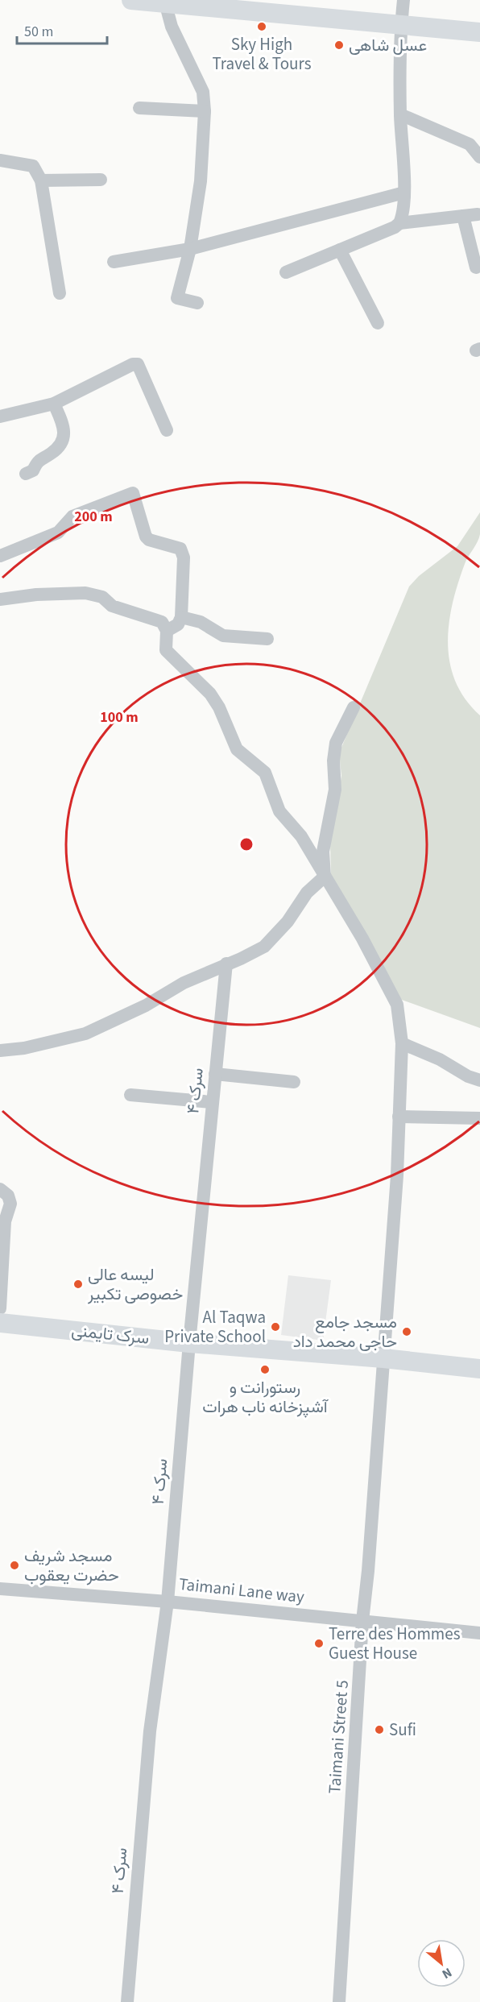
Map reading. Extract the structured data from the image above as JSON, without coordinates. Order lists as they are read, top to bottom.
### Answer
{
  "streets": {
    "main road": ["سرک تایمنی"],
    "street": ["سرک ۴", "Taimani Lane way", "Taimani Street 5"]
  },
  "crossings": [
    ["سرک ۴", "سرک تایمنی"],
    ["سرک ۴", "Taimani Lane way"],
    ["سرک تایمنی", "Taimani Street 5"],
    ["Taimani Lane way", "Taimani Street 5"]
  ],
  "places": [
    "Sky High Travel & Tours",
    "عسل شاهی",
    "لیسه عالی خصوصی تکبیر",
    "Al Taqwa Private School",
    "مسجد جامع حاجی محمد داد",
    "رستورانت و آشپزخانه ناب هرات",
    "مسجد شریف حضرت یعقوب",
    "Terre des Hommes Guest House",
    "Sufi"
  ],
  "scale_bar": "50 m",
  "north": "bottom right",
  "rings": ["200 m", "100 m"]
}
